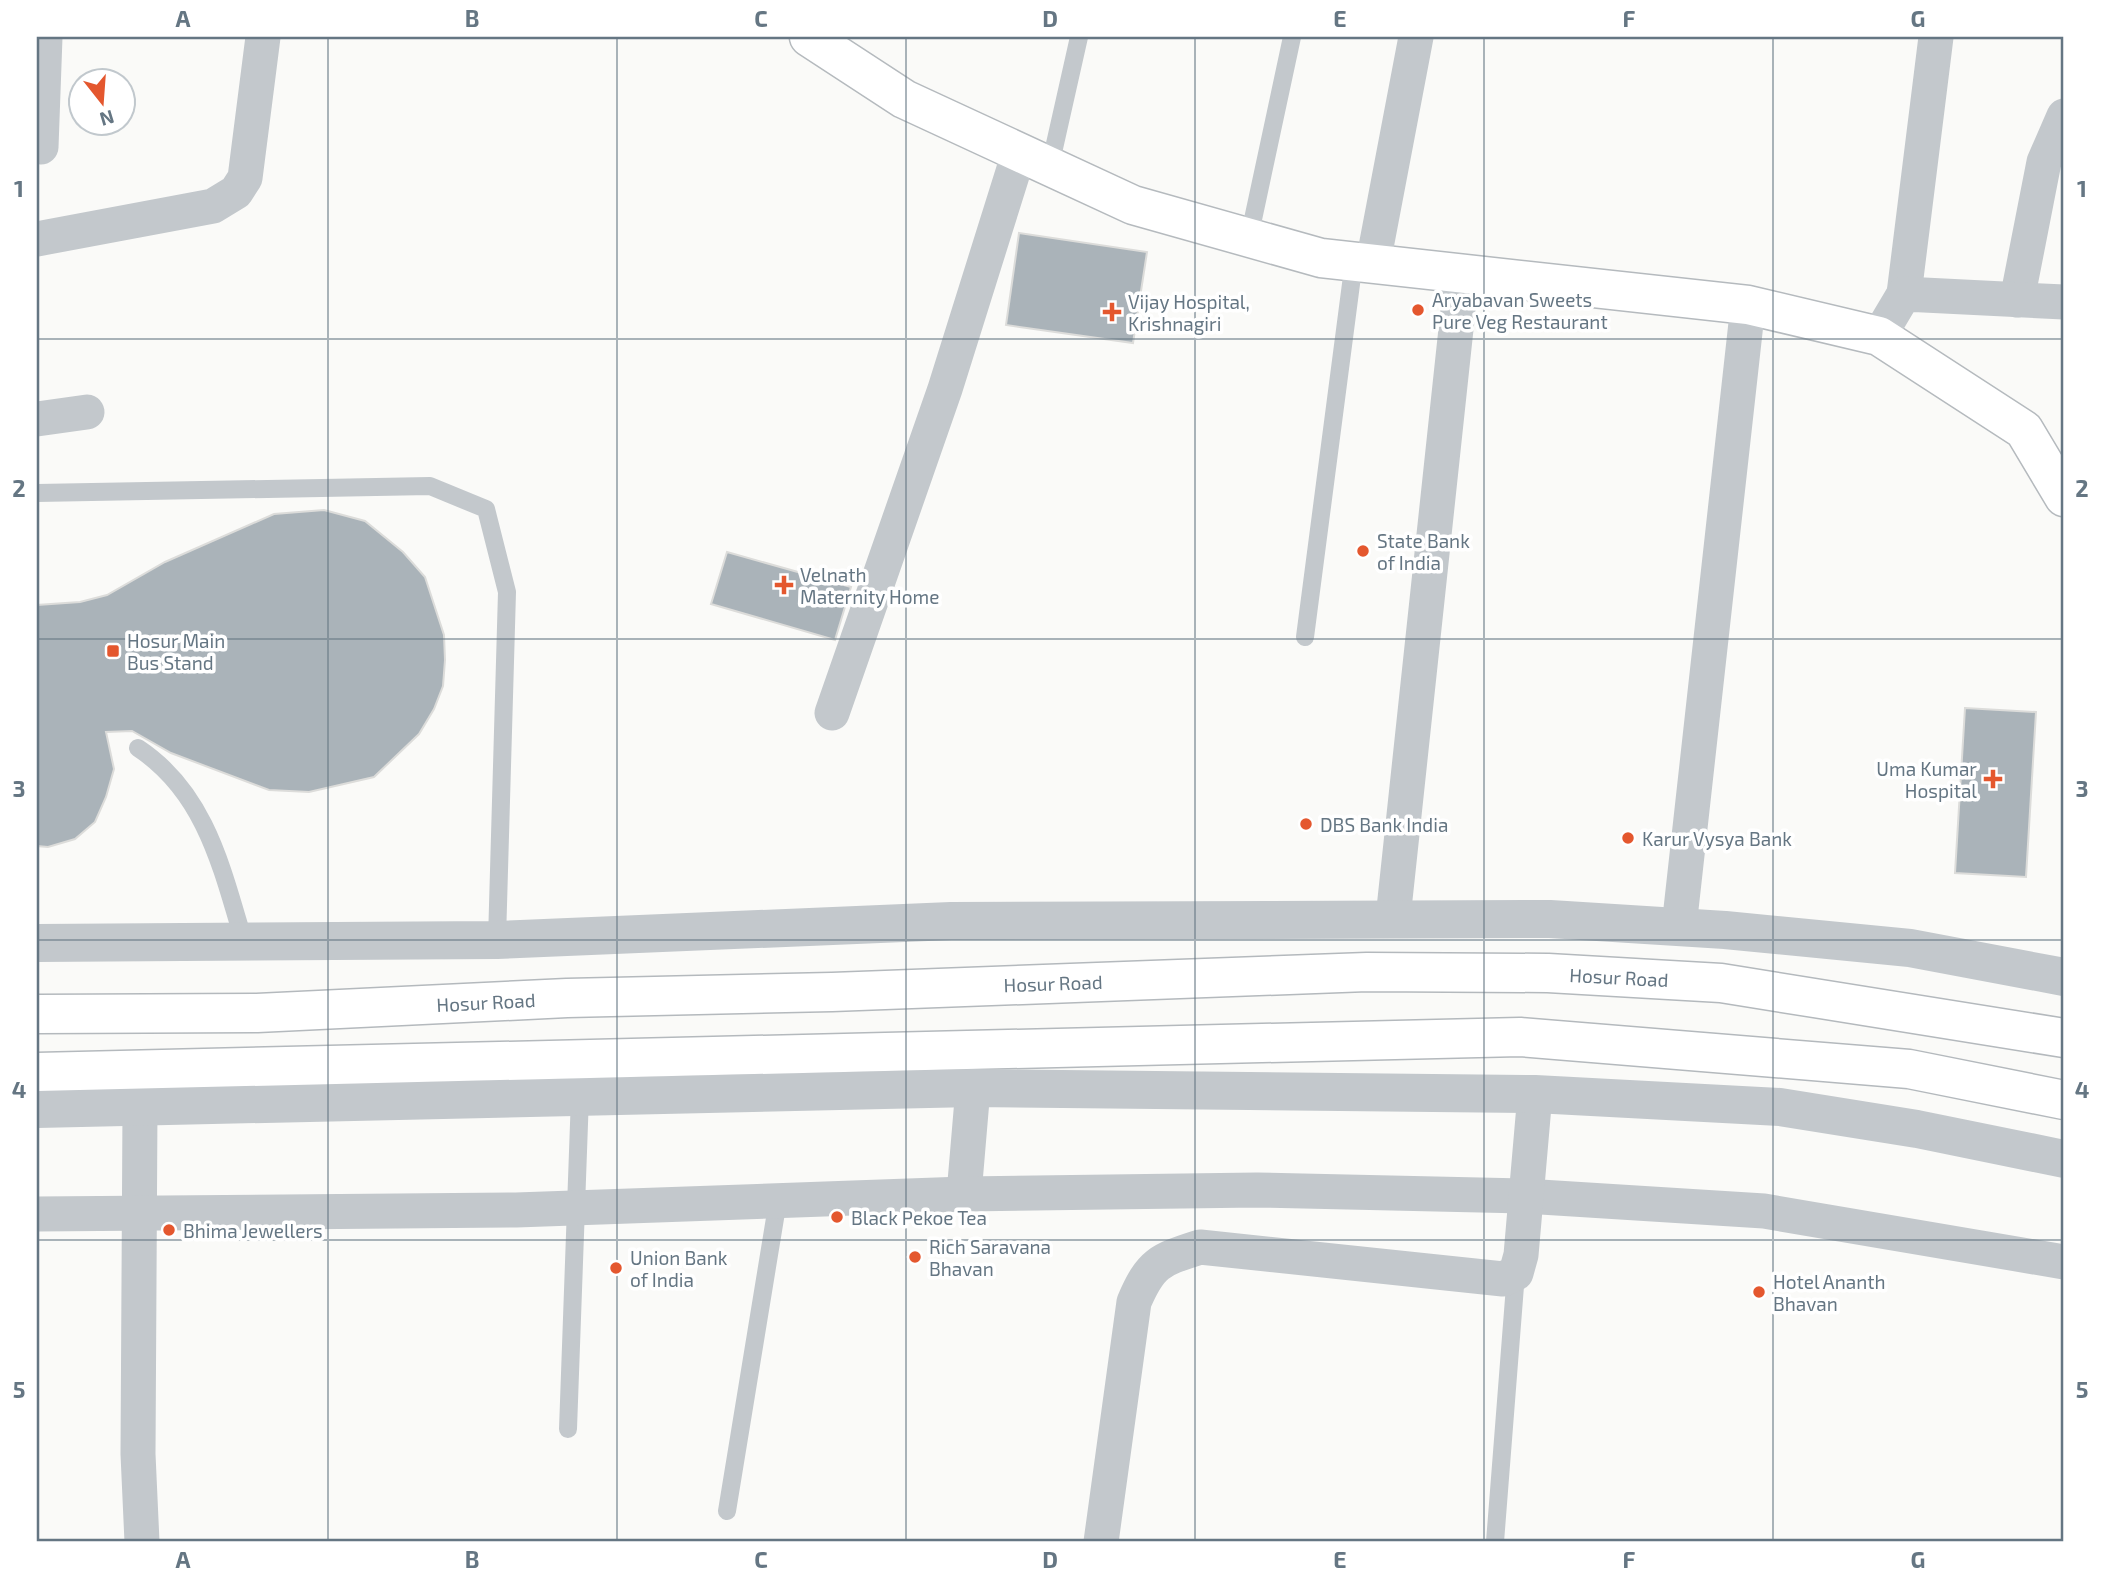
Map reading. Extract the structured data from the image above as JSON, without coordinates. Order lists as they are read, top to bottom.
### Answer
{
  "streets": {
    "main road": ["Hosur Road"]
  },
  "places": {
    "other": [
      "Aryabavan Sweets Pure Veg Restaurant",
      "State Bank of India",
      "DBS Bank India",
      "Karur Vysya Bank",
      "Black Pekoe Tea",
      "Bhima Jewellers",
      "Rich Saravana Bhavan",
      "Union Bank of India",
      "Hotel Ananth Bhavan"
    ],
    "health": ["Vijay Hospital, Krishnagiri", "Velnath Maternity Home", "Uma Kumar Hospital"],
    "transit": ["Hosur Main Bus Stand"]
  },
  "north": "bottom",
  "grid": {
    "columns": [
      "A",
      "B",
      "C",
      "D",
      "E",
      "F",
      "G"
    ],
    "rows": [
      "1",
      "2",
      "3",
      "4",
      "5"
    ]
  }
}
